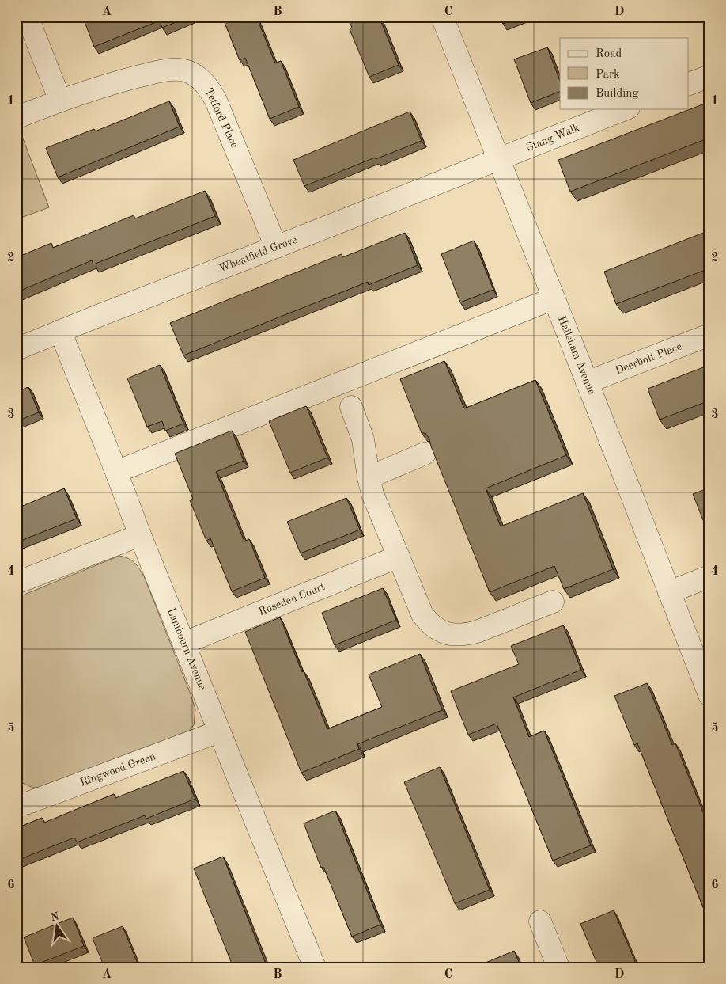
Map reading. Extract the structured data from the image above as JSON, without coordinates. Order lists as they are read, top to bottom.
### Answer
{
  "streets": {
    "street": [
      "Tetford Place",
      "Stang Walk",
      "Wheatfield Grove",
      "Hailsham Avenue",
      "Deerbolt Place",
      "Roseden Court",
      "Lambourn Avenue",
      "Ringwood Green"
    ]
  },
  "crossings": [
    ["Tetford Place", "Wheatfield Grove"],
    ["Stang Walk", "Wheatfield Grove"],
    ["Stang Walk", "Hailsham Avenue"],
    ["Wheatfield Grove", "Hailsham Avenue"],
    ["Wheatfield Grove", "Lambourn Avenue"],
    ["Hailsham Avenue", "Deerbolt Place"],
    ["Roseden Court", "Lambourn Avenue"],
    ["Lambourn Avenue", "Ringwood Green"]
  ],
  "legend": ["Road", "Park", "Building"],
  "north": "top",
  "grid": {
    "columns": [
      "A",
      "B",
      "C",
      "D"
    ],
    "rows": [
      "1",
      "2",
      "3",
      "4",
      "5",
      "6"
    ]
  }
}
